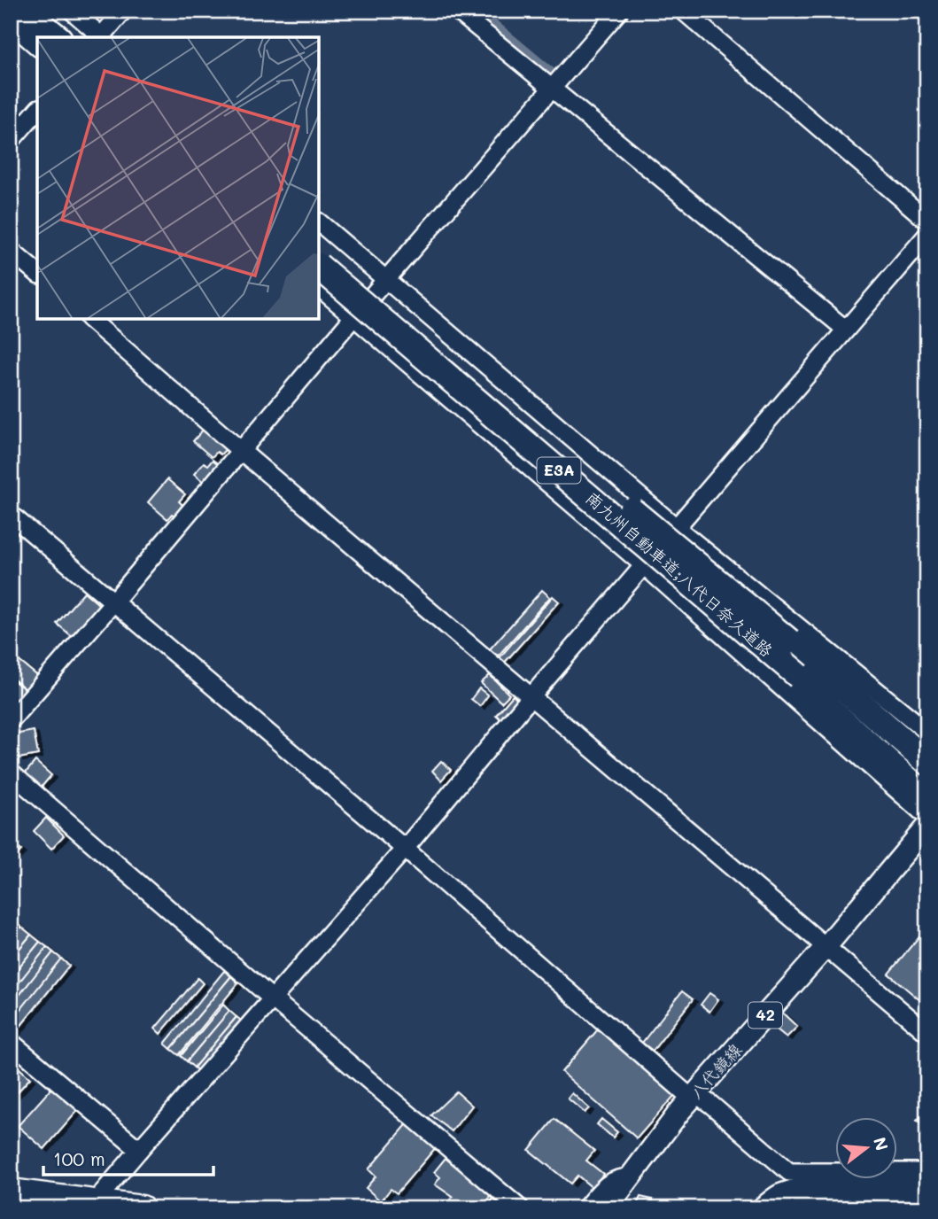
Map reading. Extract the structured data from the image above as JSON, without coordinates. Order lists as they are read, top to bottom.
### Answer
{
  "streets": {
    "highway": ["E3A", "南九州自動車道;八代日奈久道路"],
    "main road": ["42", "八代鏡線"]
  },
  "scale_bar": "100 m",
  "north": "right"
}
